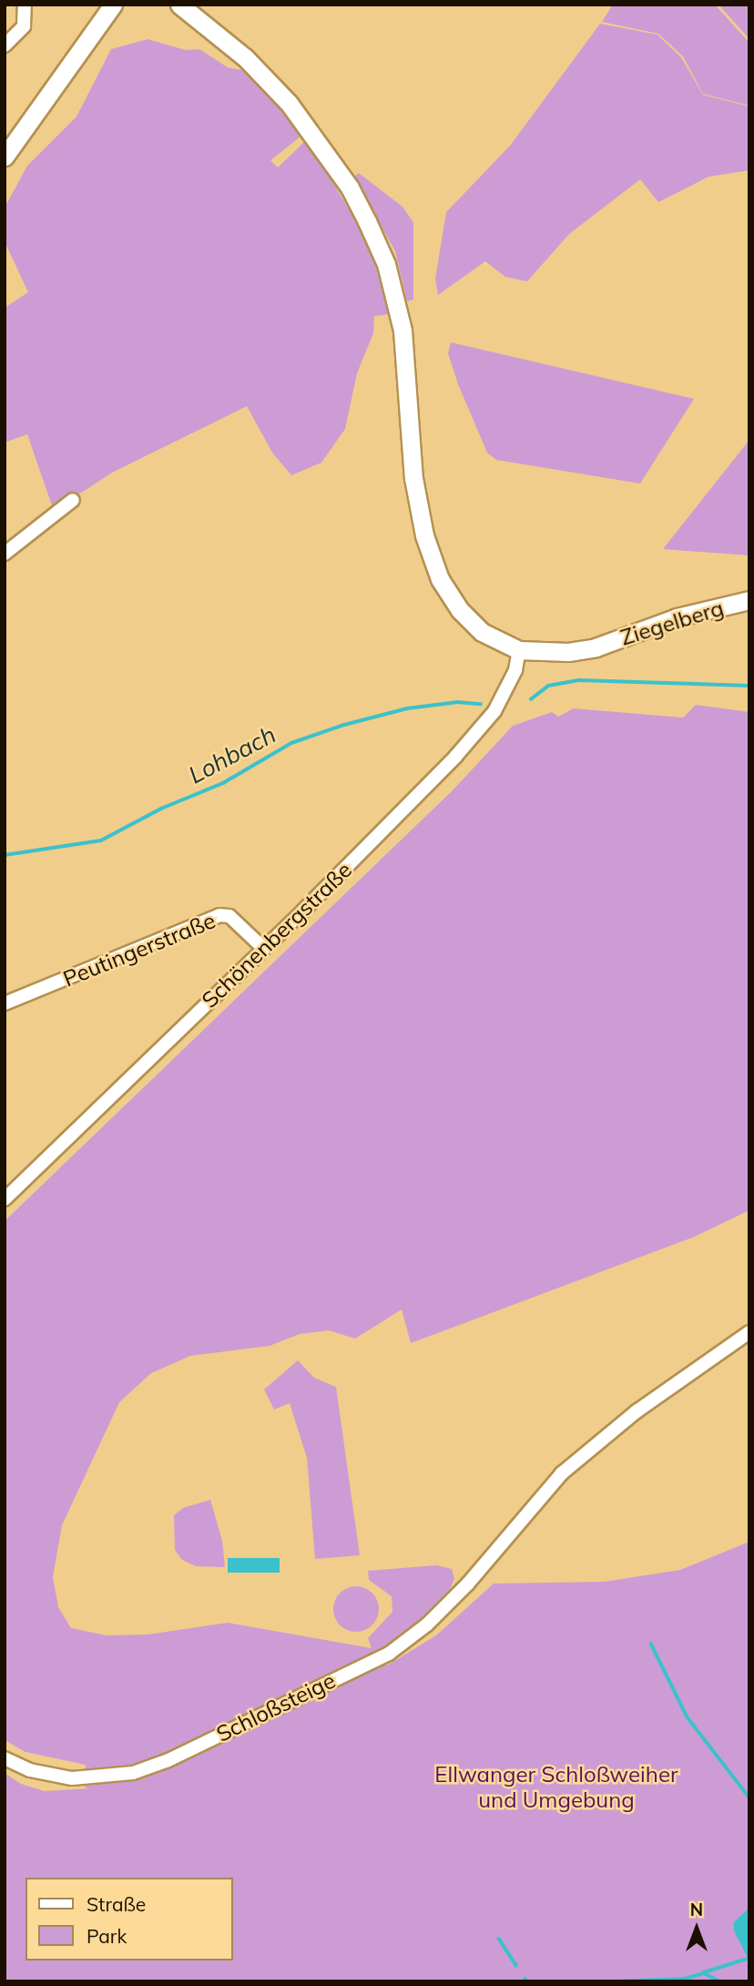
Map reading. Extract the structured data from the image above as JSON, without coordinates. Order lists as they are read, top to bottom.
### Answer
{
  "streets": {
    "main road": ["Ziegelberg"],
    "street": ["Schönenbergstraße", "Peutingerstraße", "Schloßsteige"]
  },
  "crossings": [
    ["Ziegelberg", "Schönenbergstraße"],
    ["Schönenbergstraße", "Peutingerstraße"]
  ],
  "water": ["Lohbach"],
  "parks": ["Ellwanger Schloßweiher und Umgebung"],
  "legend": ["Straße", "Park"],
  "north": "top"
}
